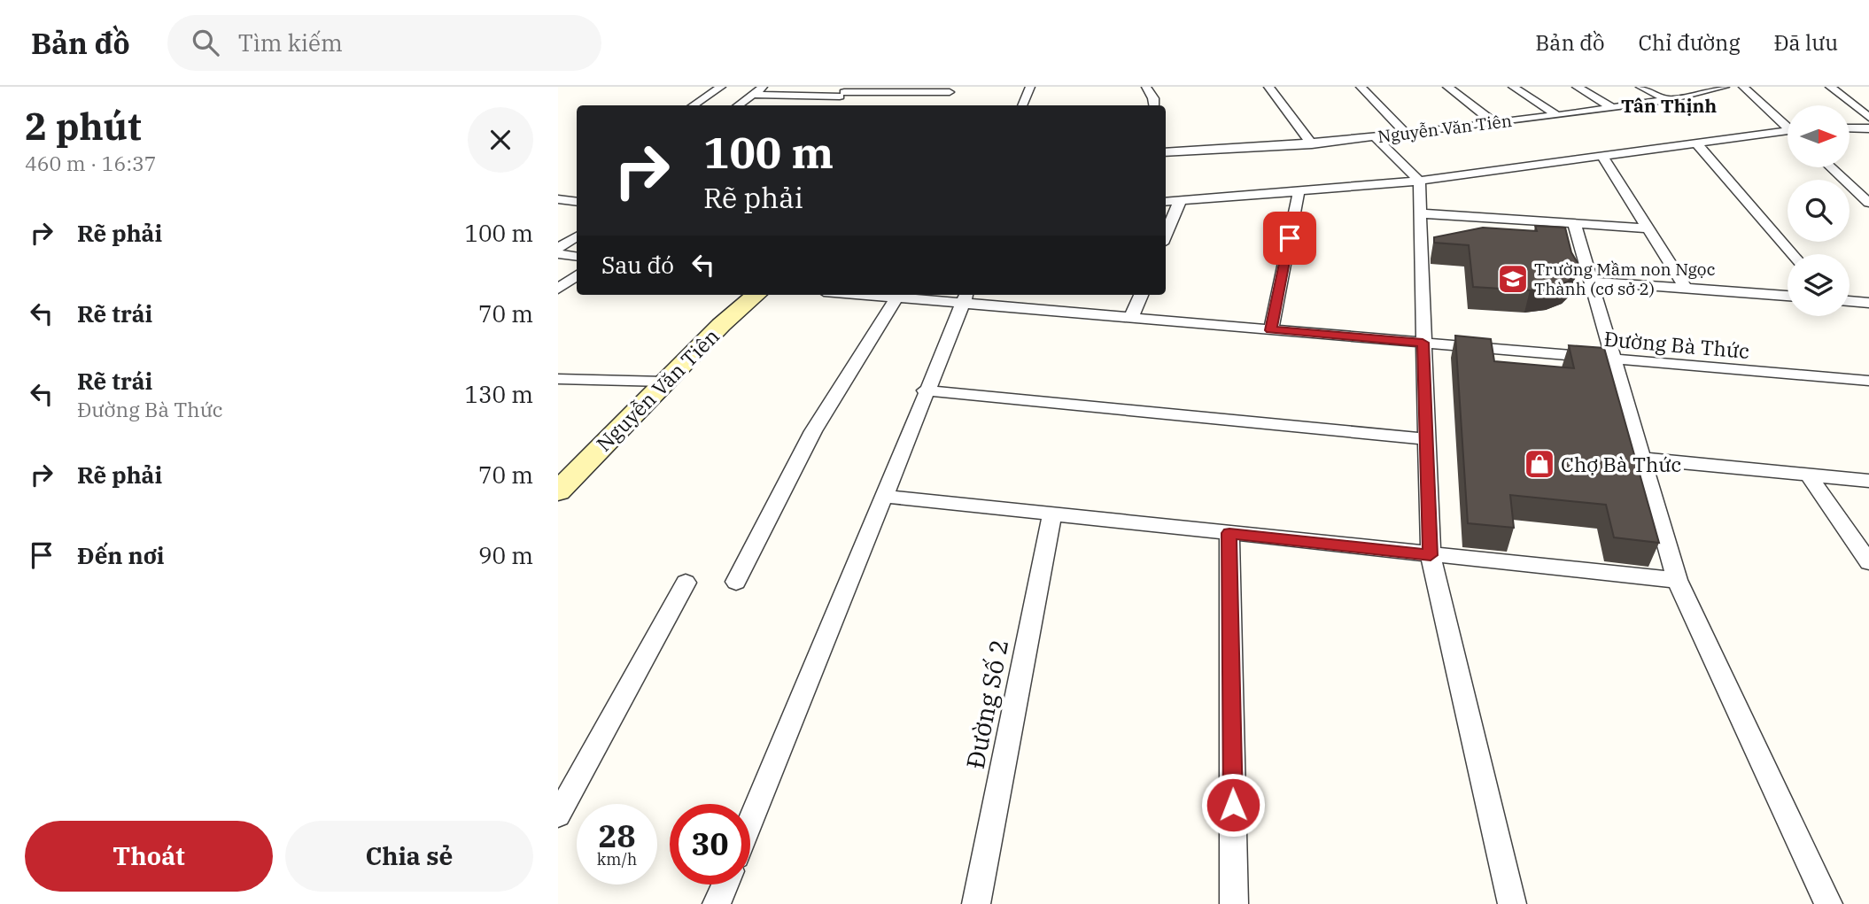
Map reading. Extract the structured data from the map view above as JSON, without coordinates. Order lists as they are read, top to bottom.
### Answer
{
  "streets": {
    "street": ["Nguyễn Văn Tiên", "Đường Bà Thức", "Đường Số 2"]
  },
  "districts": ["Tân Thịnh"],
  "places": {
    "school or university": ["Trường Mầm non Ngọc Thành (cơ sở 2)"],
    "shop": ["Chợ Bà Thức"]
  },
  "north": "right",
  "page": {
    "header": "Bản đồ",
    "search": "Tìm kiếm",
    "nav": ["Bản đồ", "Chỉ đường", "Đã lưu"],
    "heading": ["2 phút", "460 m · 16:37"],
    "turn": ["100 m", "Rẽ phải"],
    "list": [
      {
        "name": "Rẽ phải",
        "value": "100 m"
      },
      {
        "name": "Rẽ trái",
        "value": "70 m"
      },
      {
        "name": "Rẽ trái",
        "note": "Đường Bà Thức",
        "value": "130 m"
      },
      {
        "name": "Rẽ phải",
        "value": "70 m"
      },
      {
        "name": "Đến nơi",
        "value": "90 m"
      }
    ],
    "then": "Sau đó",
    "speed": "28 km/h",
    "limit": "30",
    "buttons": ["Thoát", "Chia sẻ"]
  }
}
